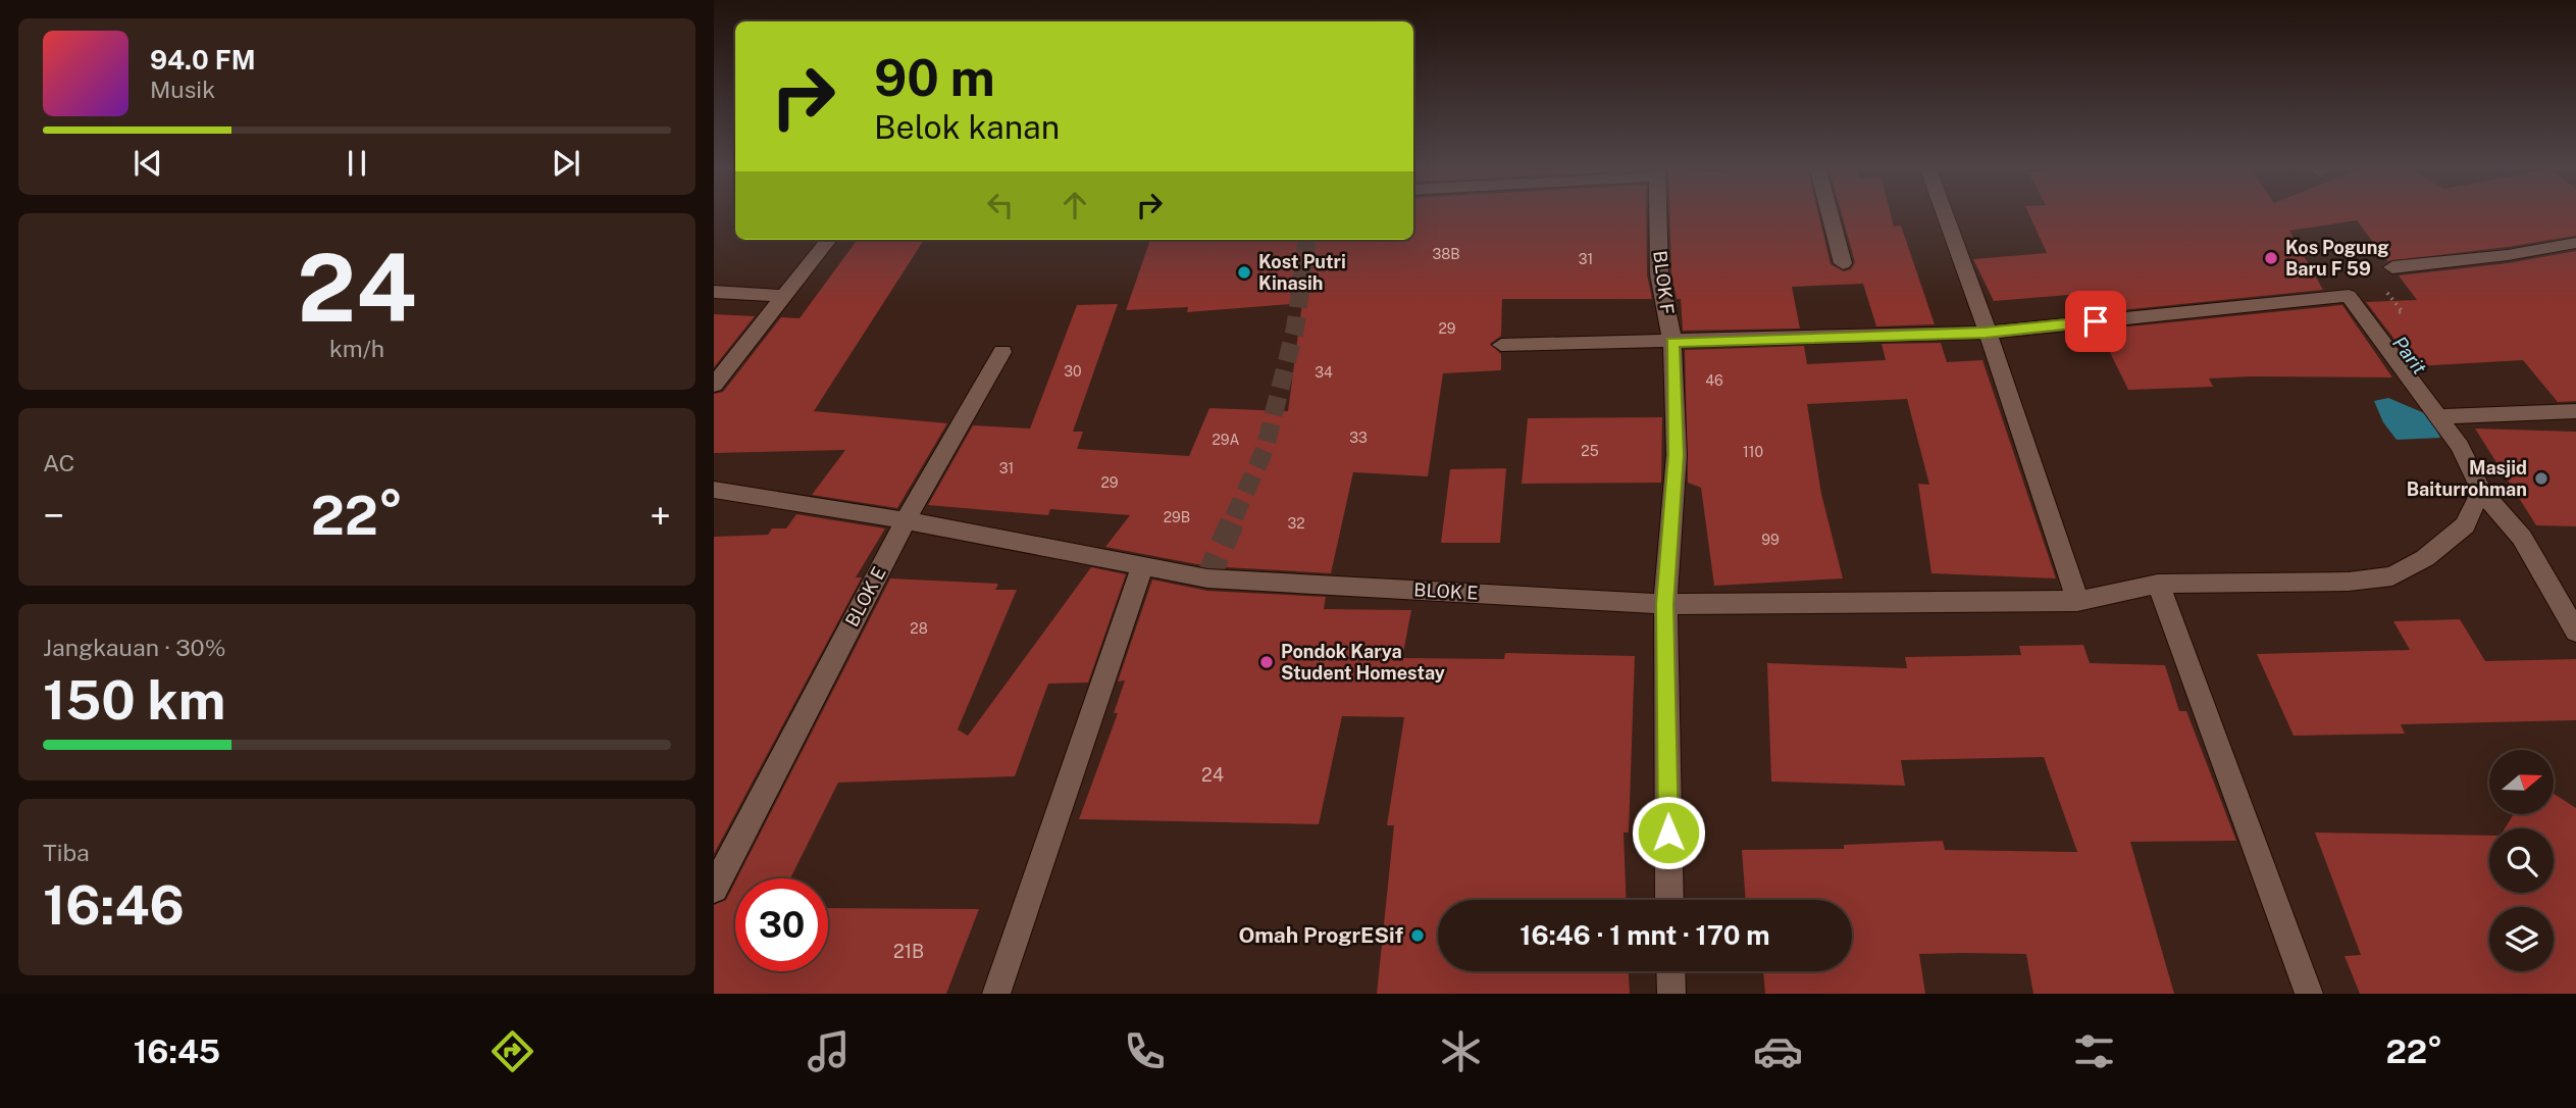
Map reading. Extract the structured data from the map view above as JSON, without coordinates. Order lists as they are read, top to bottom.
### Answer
{
  "streets": {
    "street": ["BLOK F", "BLOK E"]
  },
  "crossings": [
    ["BLOK F", "BLOK E"]
  ],
  "water": ["Parit"],
  "places": [
    "Kos Pogung Baru F 59",
    "Kost Putri Kinasih",
    "Masjid Baiturrohman",
    "Pondok Karya Student Homestay",
    "Omah ProgrESif"
  ],
  "house_numbers": [
    "38B",
    "31",
    "29",
    "30",
    "34",
    "46",
    "33",
    "29A",
    "25",
    "110",
    "31",
    "29",
    "29B",
    "32",
    "99",
    "28",
    "24",
    "21B"
  ],
  "north": "right",
  "page": {
    "turn": ["90 m", "Belok kanan"],
    "song": ["94.0 FM", "Musik"],
    "tile": [
      ["24", "km/h"],
      "AC",
      ["Jangkauan · 30%", "150 km"],
      ["Tiba", "16:46"]
    ],
    "heat": ["−", "22°", "+"],
    "limit": "30",
    "trip": "16:46 · 1 mnt · 170 m",
    "tabs": ["16:45", "22°"]
  }
}
